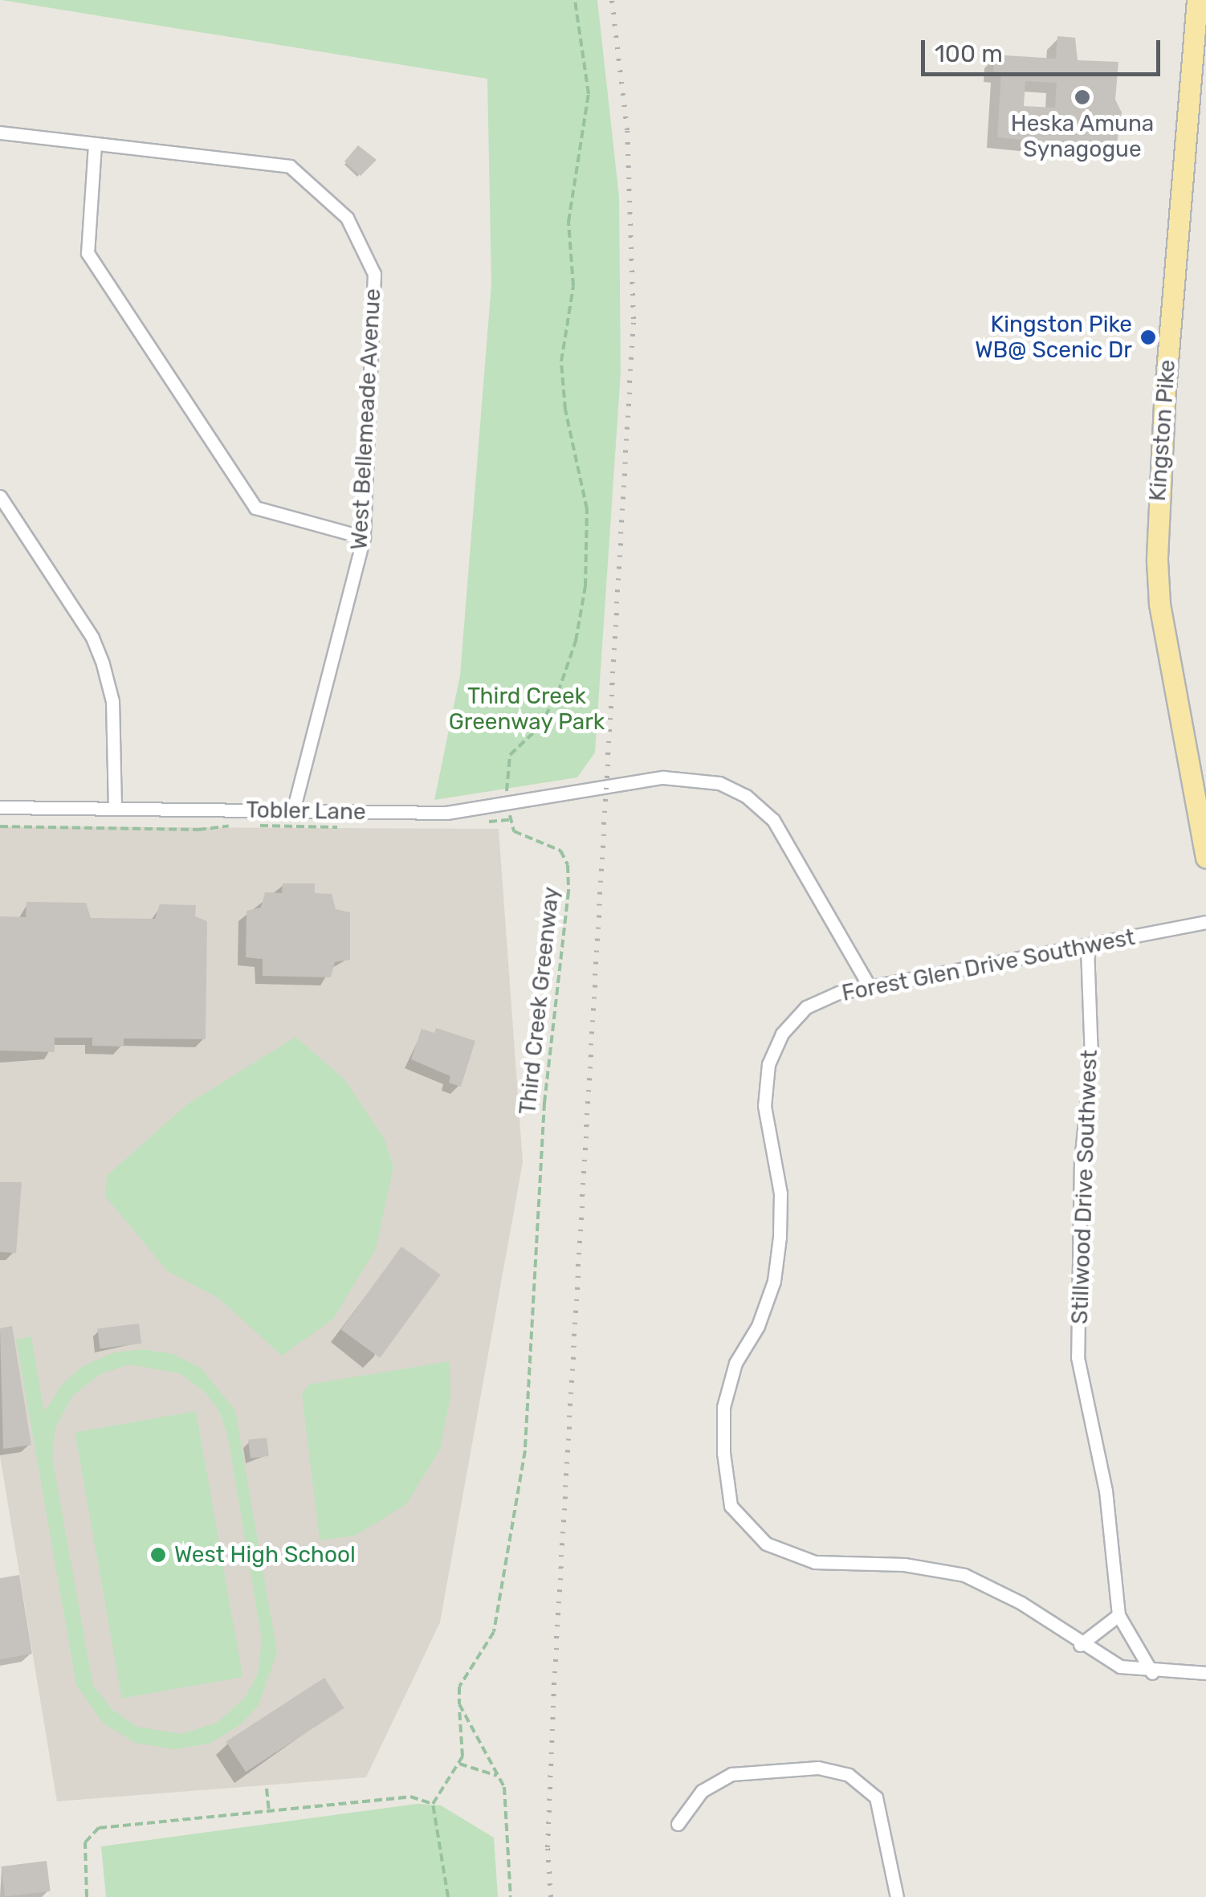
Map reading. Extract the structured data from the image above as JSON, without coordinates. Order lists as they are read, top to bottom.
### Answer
{
  "streets": {
    "main road": ["Kingston Pike"],
    "street": [
      "West Bellemeade Avenue",
      "Tobler Lane",
      "Forest Glen Drive Southwest",
      "Stillwood Drive Southwest"
    ],
    "path": ["Third Creek Greenway"]
  },
  "crossings": [
    ["West Bellemeade Avenue", "Tobler Lane"],
    ["Tobler Lane", "Forest Glen Drive Southwest"],
    ["Forest Glen Drive Southwest", "Stillwood Drive Southwest"]
  ],
  "parks": ["Third Creek Greenway Park"],
  "places": ["Heska Amuna Synagogue", "Kingston Pike WB@ Scenic Dr", "West High School"],
  "scale_bar": "100 m"
}
